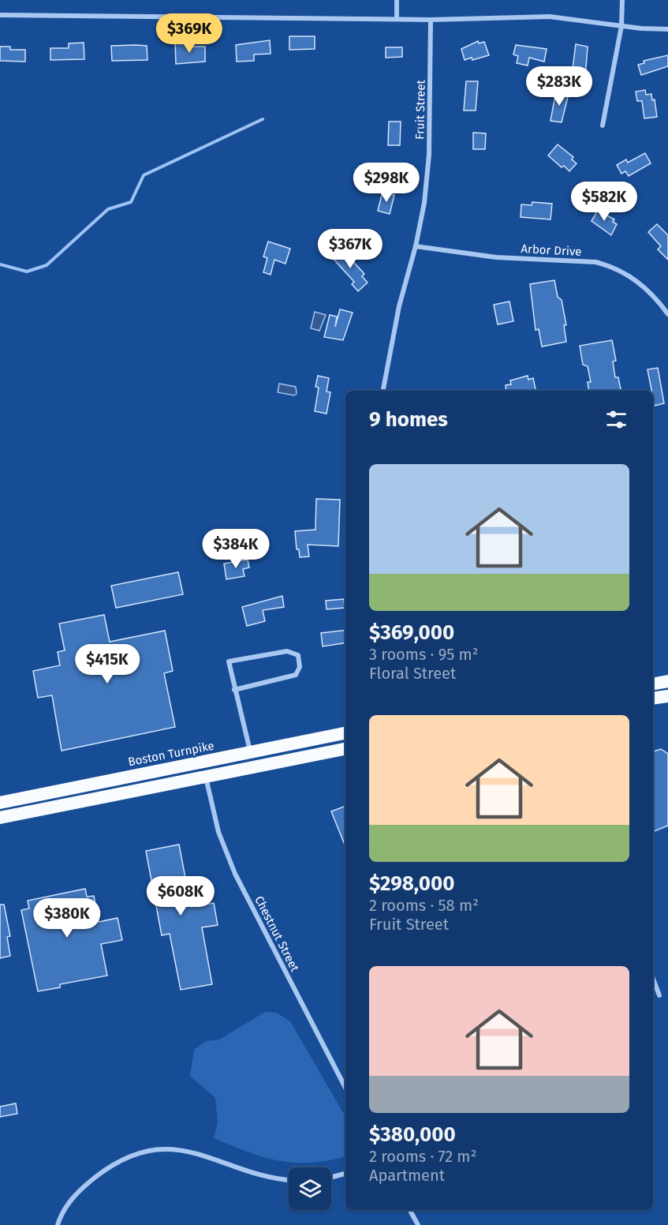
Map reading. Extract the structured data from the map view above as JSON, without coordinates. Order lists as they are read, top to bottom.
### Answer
{
  "streets": {
    "highway": ["Boston Turnpike"],
    "street": ["Fruit Street", "Arbor Drive", "Chestnut Street"]
  },
  "crossings": [
    ["Fruit Street", "Arbor Drive"]
  ],
  "page": {
    "price": [
      "$369K",
      "$283K",
      "$298K",
      "$582K",
      "$367K",
      "$384K",
      "$415K",
      "$608K",
      "$380K"
    ],
    "heading": "9 homes",
    "list": [
      {
        "name": "$369,000",
        "note": "3 rooms · 95 m² · Floral Street"
      },
      {
        "name": "$298,000",
        "note": "2 rooms · 58 m² · Fruit Street"
      },
      {
        "name": "$380,000",
        "note": "2 rooms · 72 m² · Apartment"
      }
    ]
  }
}
